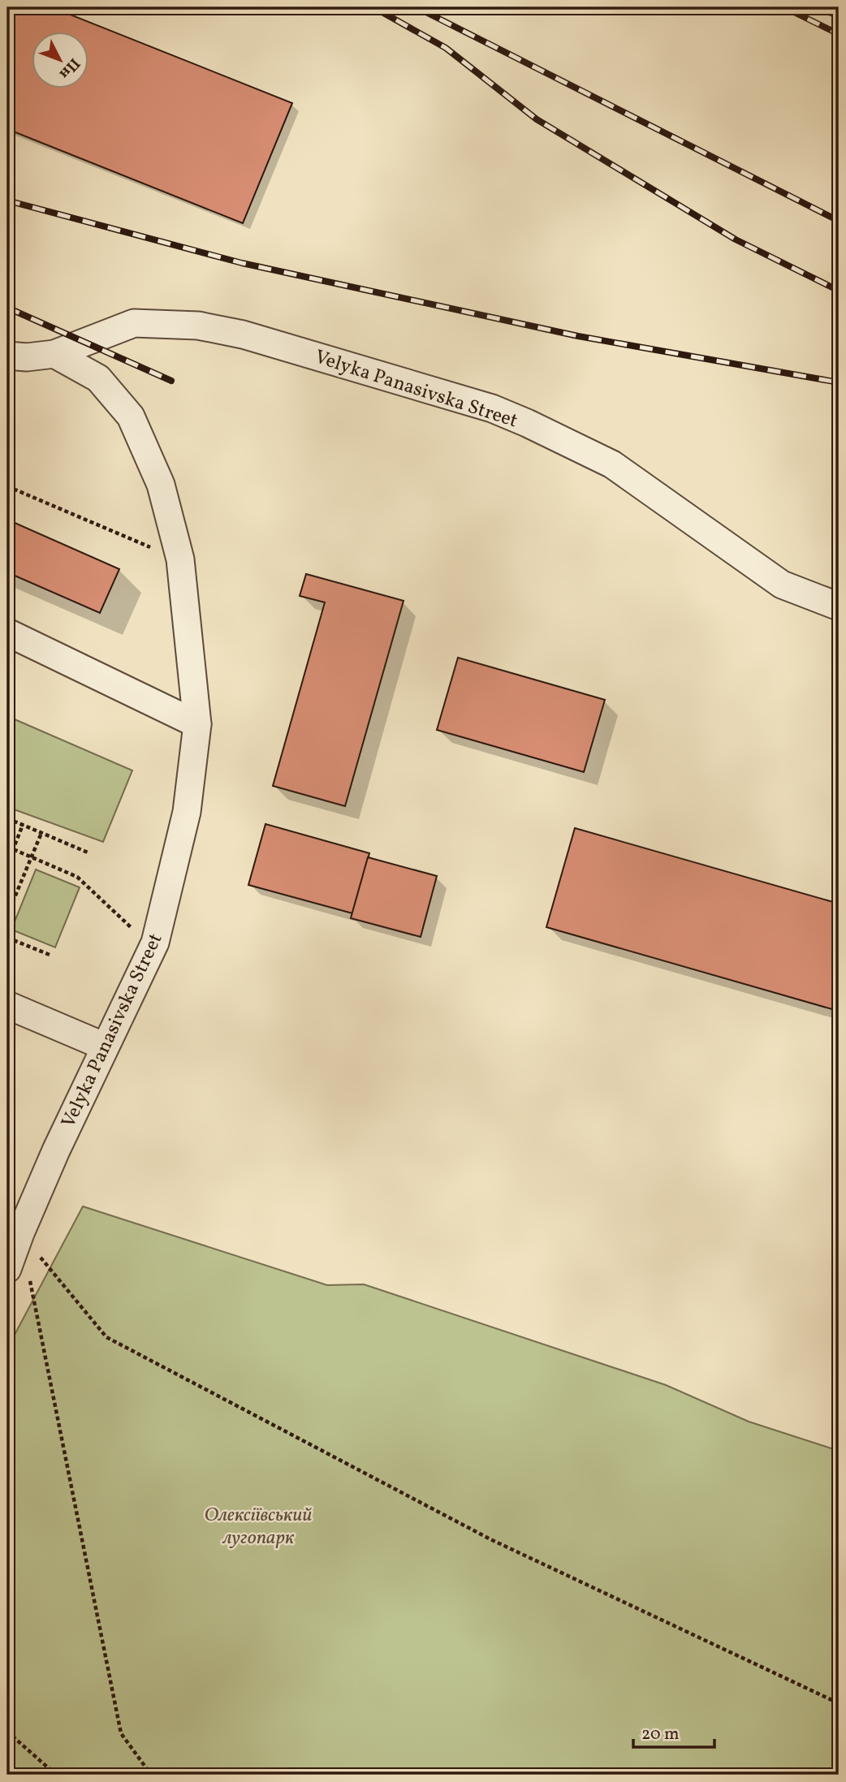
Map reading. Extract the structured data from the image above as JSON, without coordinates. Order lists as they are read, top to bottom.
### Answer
{
  "streets": {
    "street": ["Velyka Panasivska Street"]
  },
  "parks": ["Олексіївський лугопарк"],
  "scale_bar": "20 m",
  "north": "bottom right"
}
